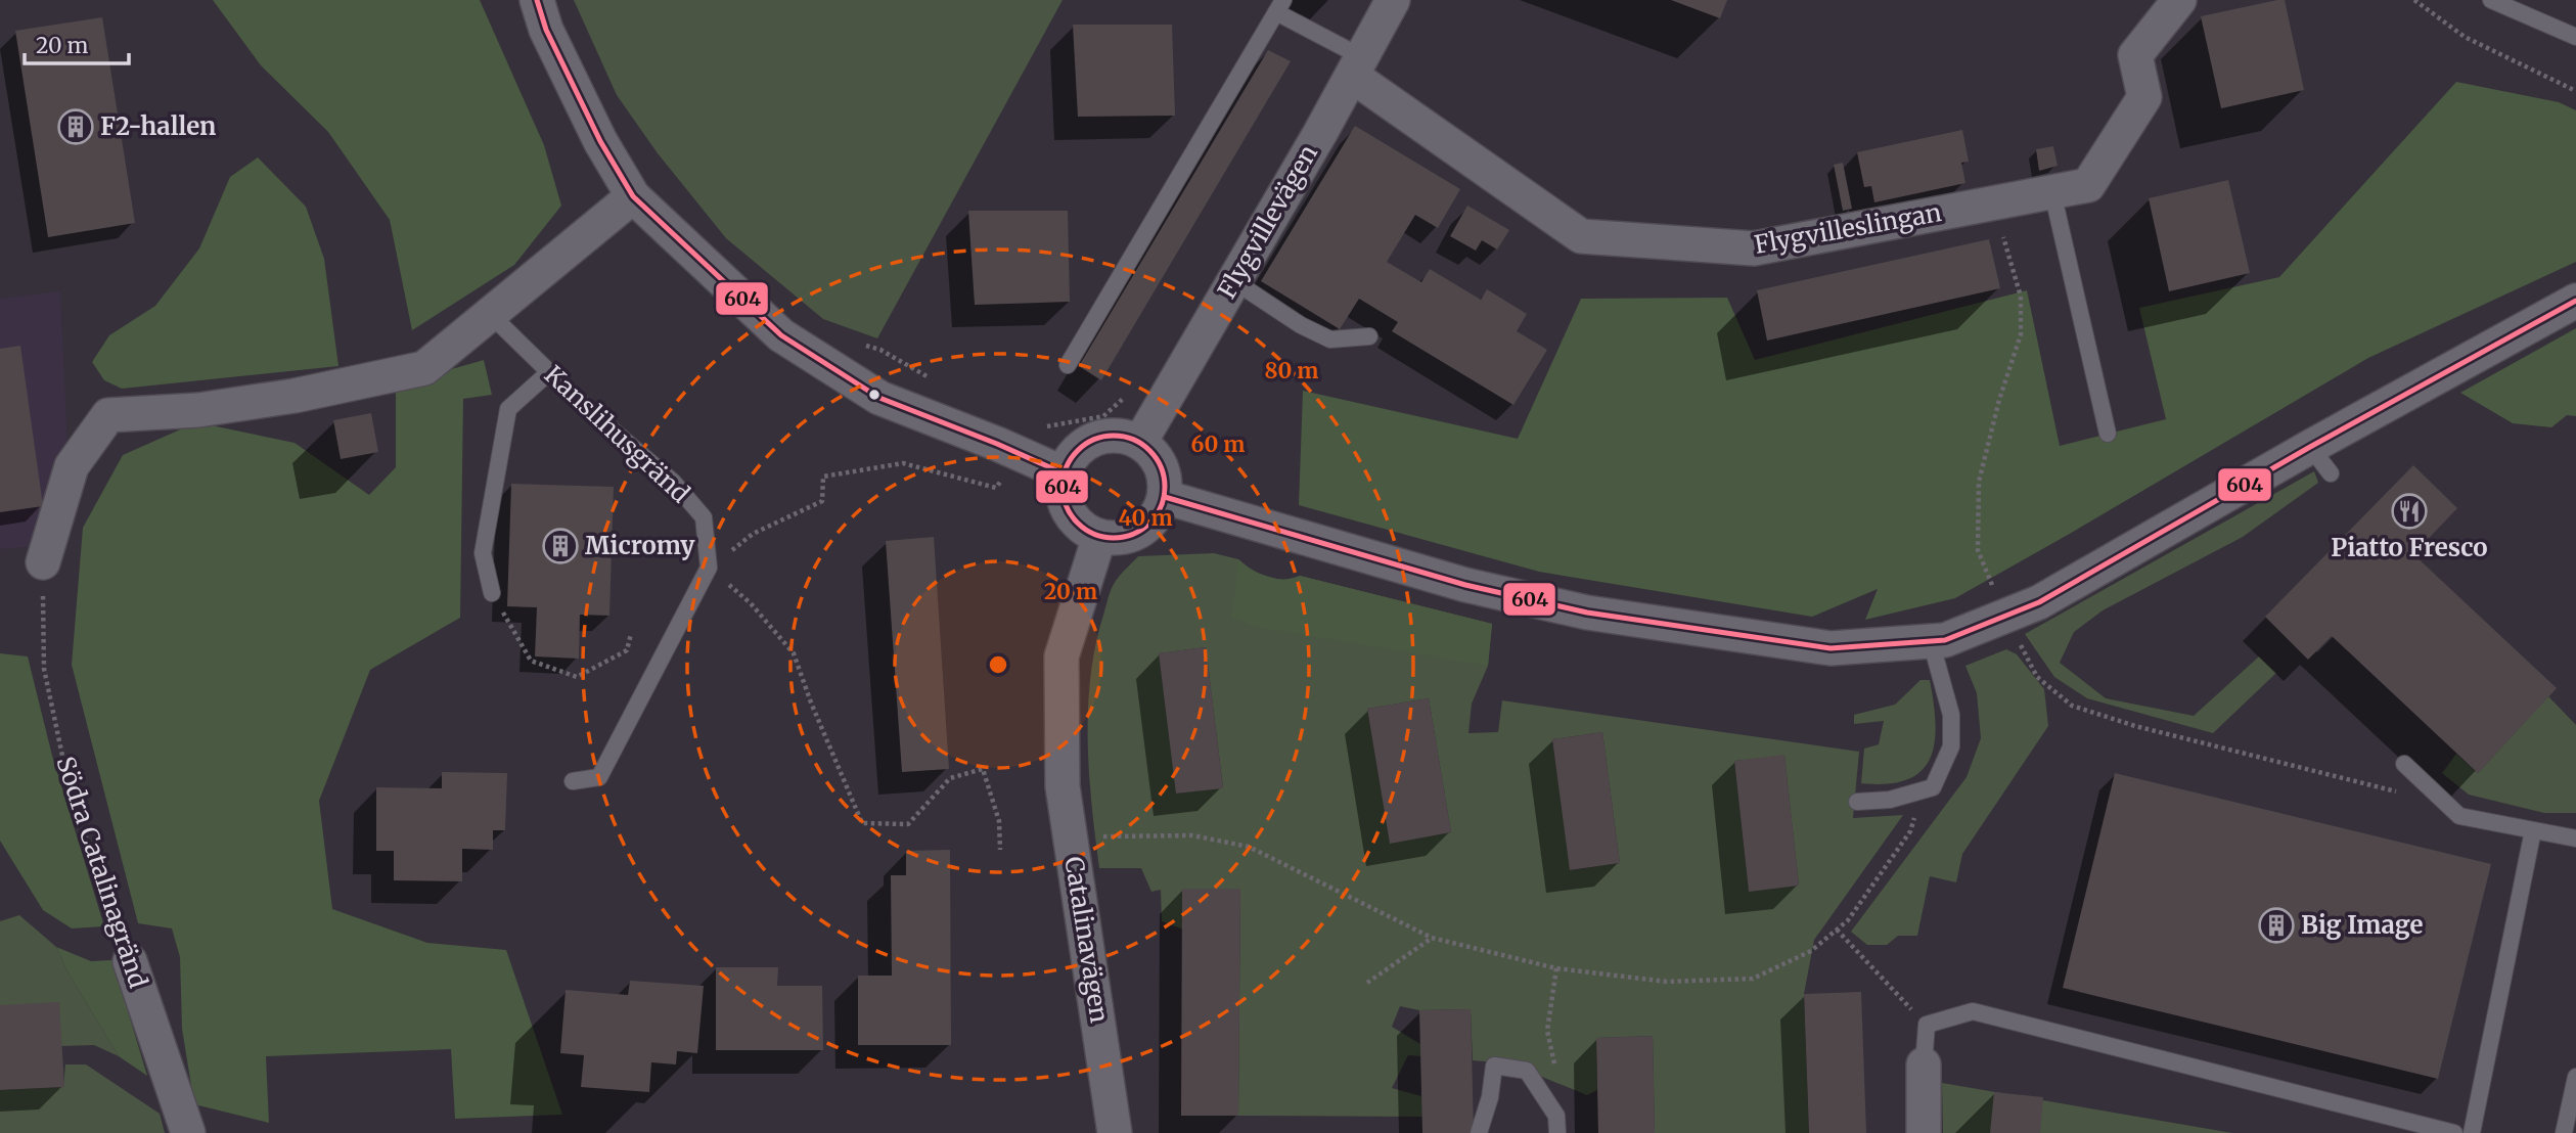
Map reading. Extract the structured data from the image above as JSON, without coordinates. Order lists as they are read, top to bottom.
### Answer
{
  "streets": {
    "street": [
      "Flygvillevägen",
      "Flygvilleslingan",
      "Södra Catalinagränd",
      "Catalinavägen"
    ],
    "lane": ["Kanslihusgränd"]
  },
  "crossings": [
    ["Flygvillevägen", "Flygvilleslingan"],
    ["Flygvillevägen", "Catalinavägen"]
  ],
  "places": {
    "building": ["F2-hallen", "Micromy", "Big Image"],
    "restaurant": ["Piatto Fresco"]
  },
  "lines": ["transit line 604"],
  "scale_bar": "20 m",
  "rings": [
    "80 m",
    "60 m",
    "40 m",
    "20 m"
  ]
}
